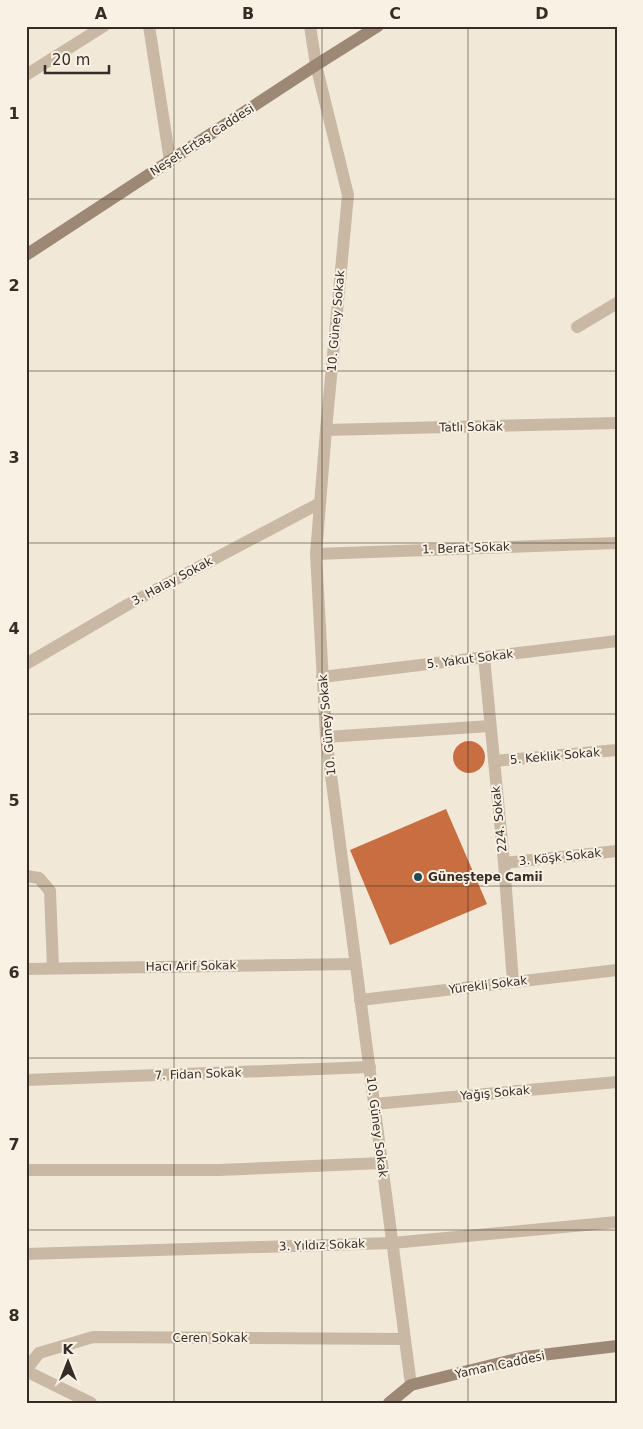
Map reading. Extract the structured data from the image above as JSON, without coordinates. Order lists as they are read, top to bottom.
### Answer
{
  "streets": {
    "main road": ["Neşet Ertaş Caddesi", "Yaman Caddesi"],
    "street": [
      "10. Güney Sokak",
      "Tatlı Sokak",
      "1. Berat Sokak",
      "3. Halay Sokak",
      "5. Yakut Sokak",
      "5. Keklik Sokak",
      "224. Sokak",
      "3. Köşk Sokak",
      "Hacı Arif Sokak",
      "Yürekli Sokak",
      "7. Fidan Sokak",
      "Yağış Sokak",
      "3. Yıldız Sokak",
      "Ceren Sokak"
    ]
  },
  "crossings": [
    ["Neşet Ertaş Caddesi", "10. Güney Sokak"],
    ["10. Güney Sokak", "Tatlı Sokak"],
    ["10. Güney Sokak", "1. Berat Sokak"],
    ["10. Güney Sokak", "3. Halay Sokak"],
    ["10. Güney Sokak", "5. Yakut Sokak"],
    ["10. Güney Sokak", "Hacı Arif Sokak"],
    ["10. Güney Sokak", "Yürekli Sokak"],
    ["10. Güney Sokak", "7. Fidan Sokak"],
    ["10. Güney Sokak", "Yağış Sokak"],
    ["10. Güney Sokak", "3. Yıldız Sokak"],
    ["10. Güney Sokak", "Ceren Sokak"],
    ["10. Güney Sokak", "Yaman Caddesi"],
    ["5. Yakut Sokak", "224. Sokak"],
    ["5. Keklik Sokak", "224. Sokak"],
    ["224. Sokak", "3. Köşk Sokak"],
    ["224. Sokak", "Yürekli Sokak"]
  ],
  "places": ["Güneştepe Camii"],
  "scale_bar": "20 m",
  "north": "top",
  "grid": {
    "columns": [
      "A",
      "B",
      "C",
      "D"
    ],
    "rows": [
      "1",
      "2",
      "3",
      "4",
      "5",
      "6",
      "7",
      "8"
    ]
  }
}
